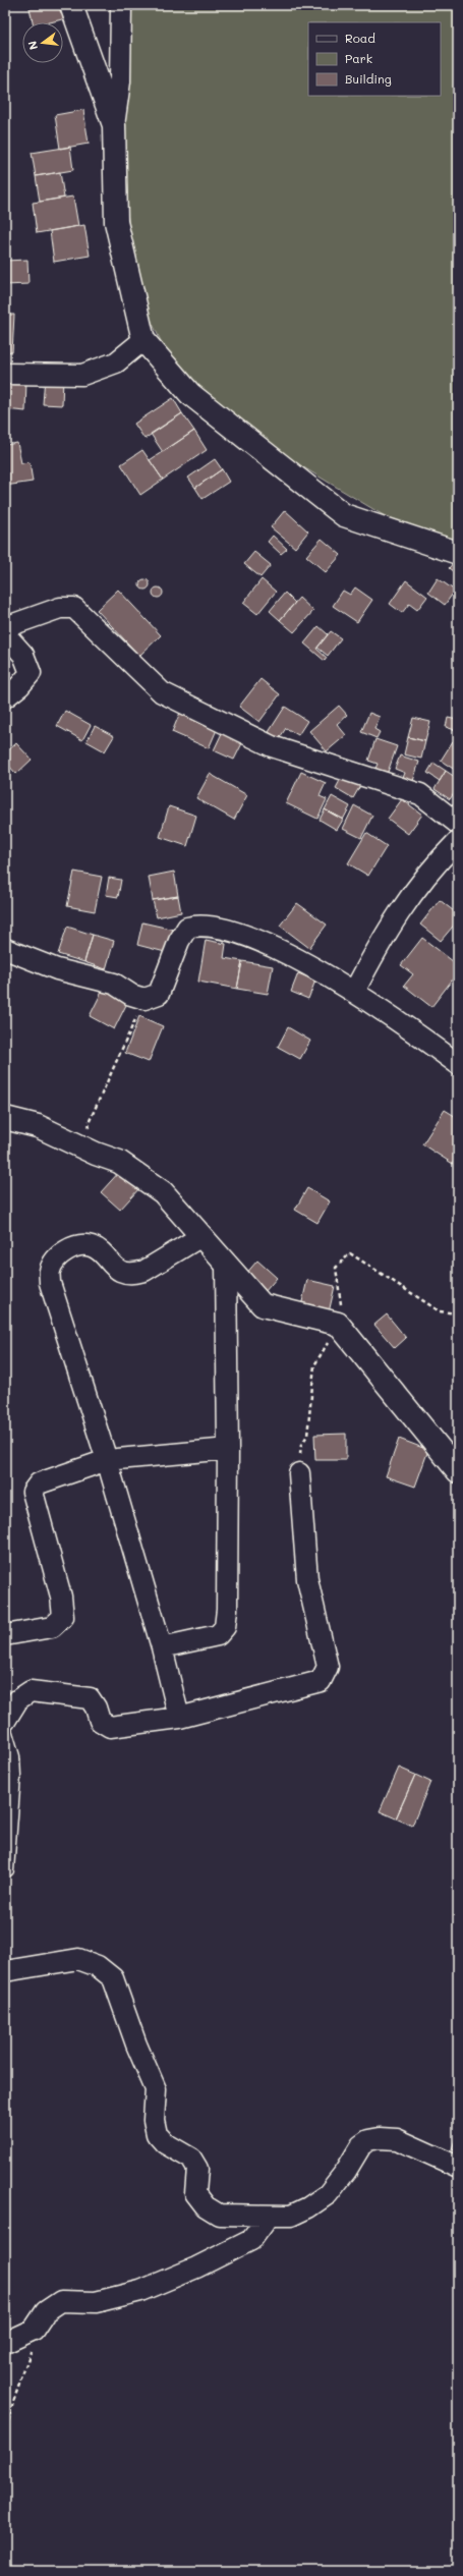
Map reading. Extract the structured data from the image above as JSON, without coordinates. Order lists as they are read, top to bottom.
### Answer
{
  "legend": ["Road", "Park", "Building"],
  "north": "left"
}
